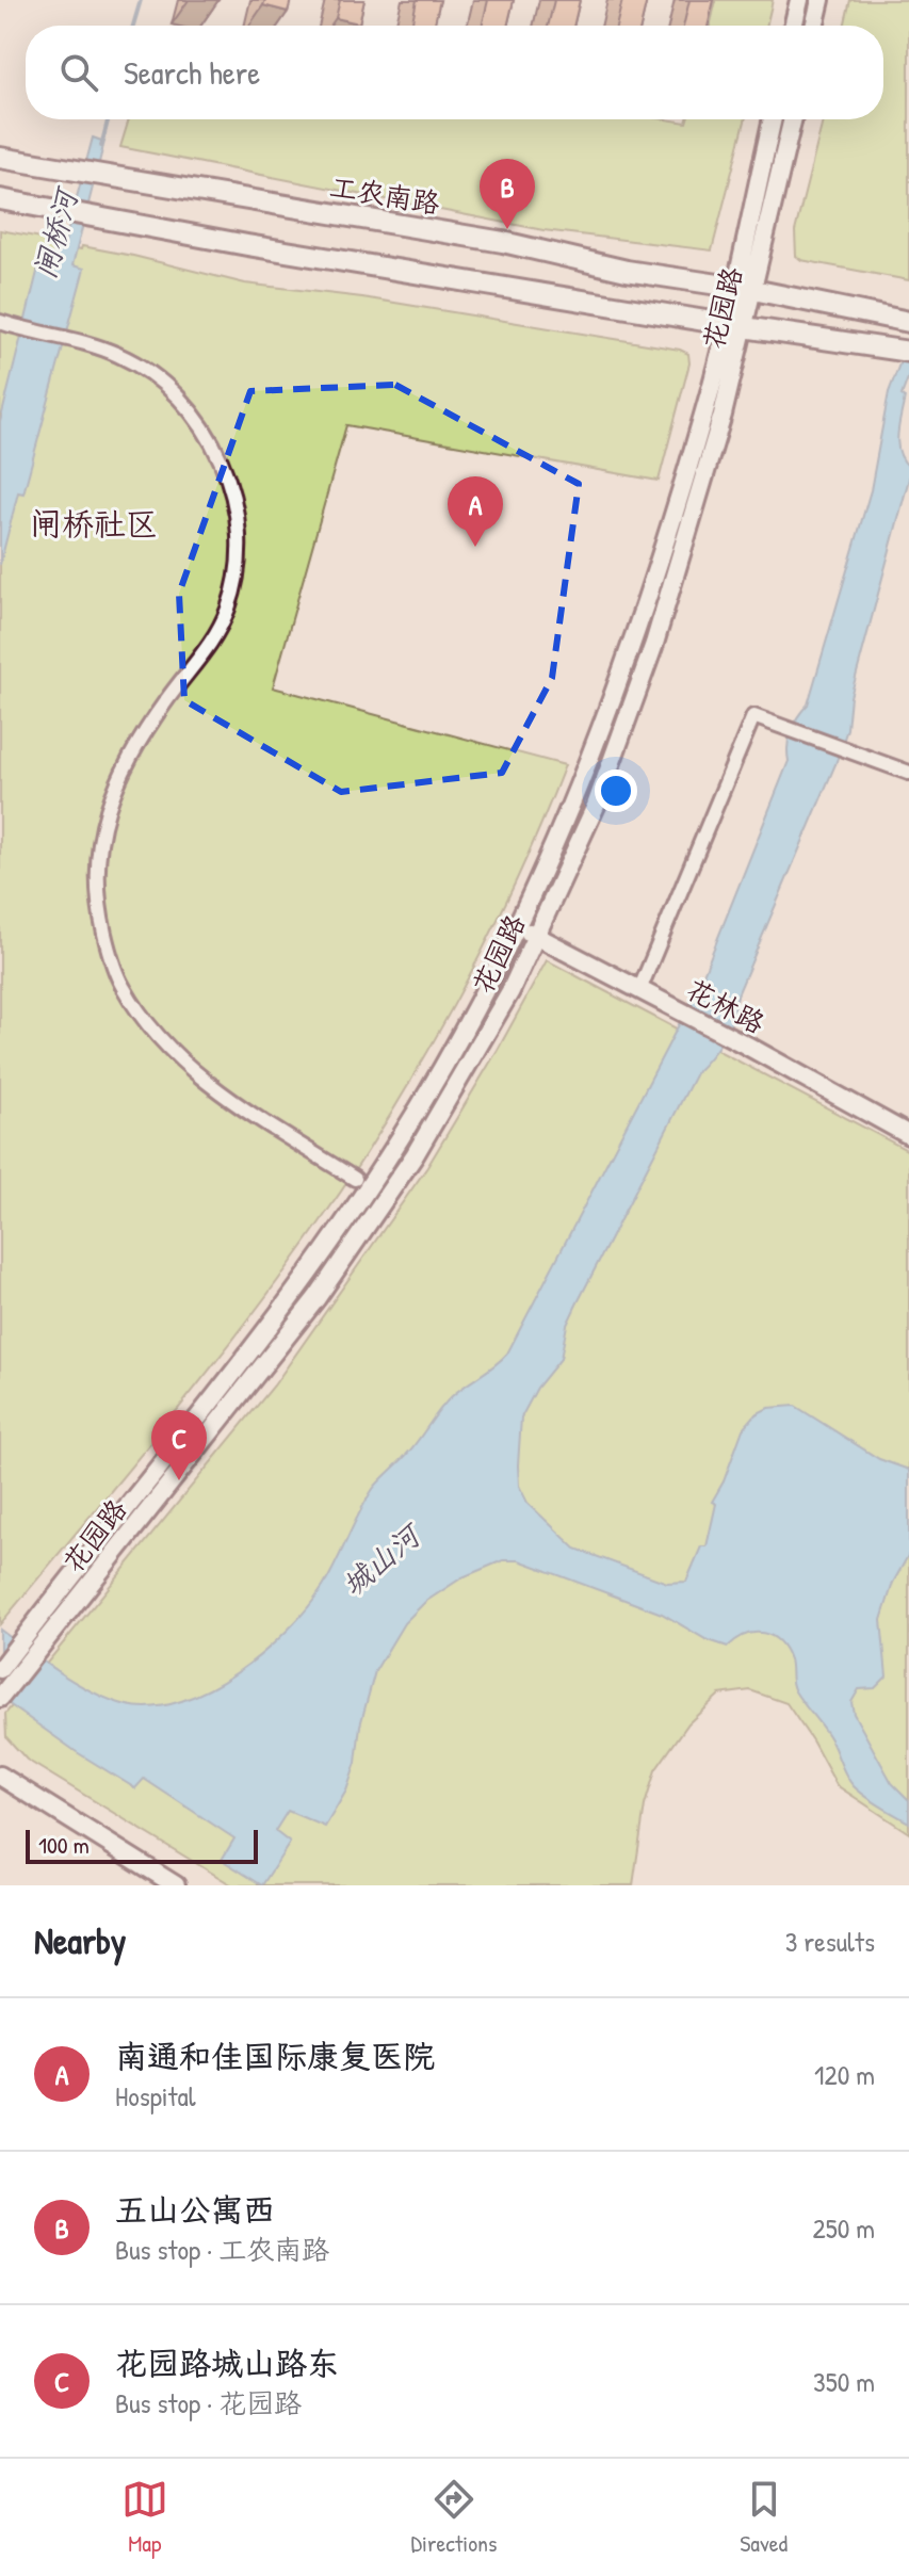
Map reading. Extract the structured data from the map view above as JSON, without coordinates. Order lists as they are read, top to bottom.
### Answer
{
  "streets": {
    "main road": ["工农南路", "花园路", "花林路"]
  },
  "crossings": [
    ["工农南路", "花园路"],
    ["花园路", "花林路"]
  ],
  "districts": ["闸桥社区"],
  "water": ["闸桥河", "城山河"],
  "scale_bar": "100 m",
  "page": {
    "search": "Search here",
    "pins": ["B", "A", "C"],
    "scale": "100 m",
    "heading": ["Nearby", "3 results"],
    "list": [
      {
        "mark": "A",
        "name": "南通和佳国际康复医院",
        "note": "Hospital",
        "value": "120 m"
      },
      {
        "mark": "B",
        "name": "五山公寓西",
        "note": "Bus stop · 工农南路",
        "value": "250 m"
      },
      {
        "mark": "C",
        "name": "花园路城山路东",
        "note": "Bus stop · 花园路",
        "value": "350 m"
      }
    ],
    "nav": ["Map", "Directions", "Saved"]
  }
}
